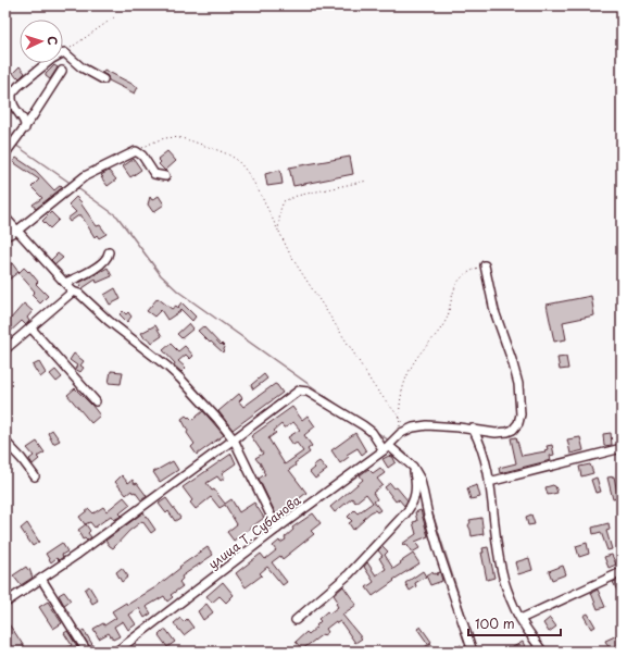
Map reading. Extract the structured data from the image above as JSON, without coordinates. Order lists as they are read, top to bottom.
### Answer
{
  "streets": {
    "street": ["улица Т. Субанова"]
  },
  "scale_bar": "100 m",
  "north": "right"
}
